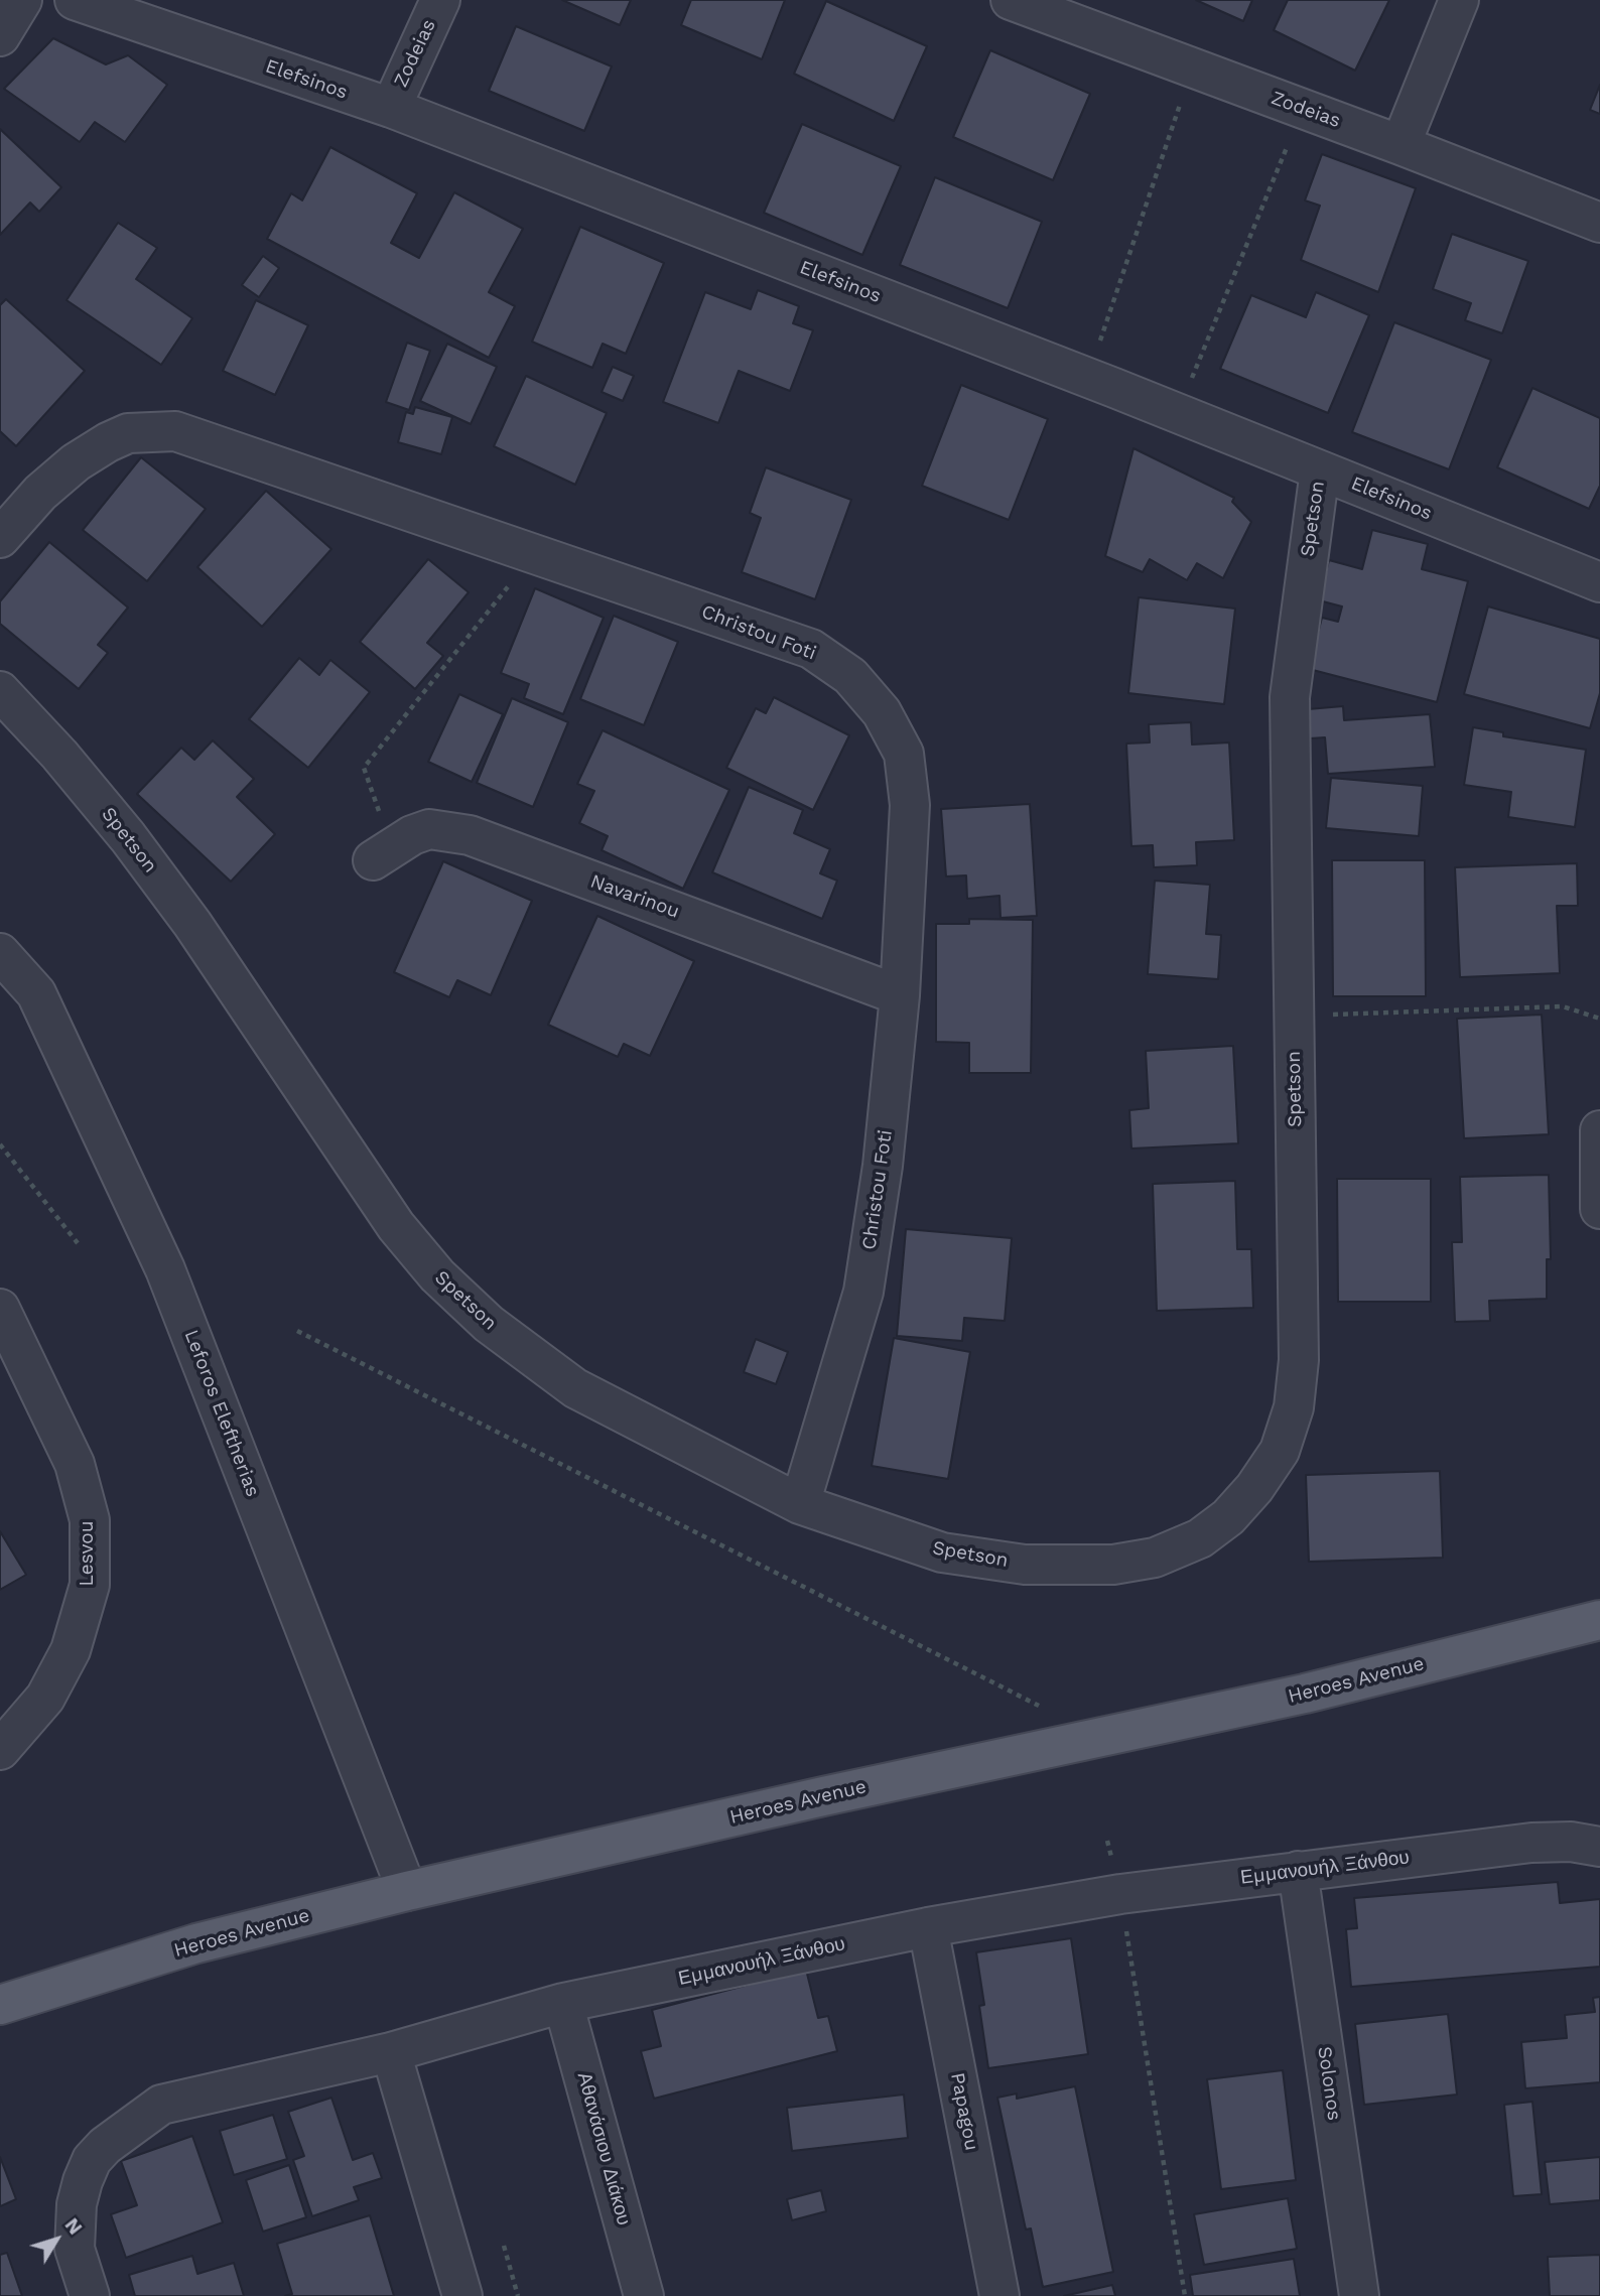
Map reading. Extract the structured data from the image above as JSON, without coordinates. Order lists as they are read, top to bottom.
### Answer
{
  "streets": {
    "main road": ["Heroes Avenue"],
    "street": [
      "Zodeias",
      "Elefsinos",
      "Spetson",
      "Christou Foti",
      "Navarinou",
      "Leforos Eleftherias",
      "Lesvou",
      "Εμμανουήλ Ξάνθου",
      "Solonos",
      "Papagou",
      "Αθανάσιου Διάκου"
    ]
  },
  "crossings": [
    ["Zodeias", "Elefsinos"],
    ["Elefsinos", "Spetson"],
    ["Spetson", "Christou Foti"],
    ["Christou Foti", "Navarinou"],
    ["Leforos Eleftherias", "Heroes Avenue"],
    ["Εμμανουήλ Ξάνθου", "Solonos"],
    ["Εμμανουήλ Ξάνθου", "Papagou"],
    ["Εμμανουήλ Ξάνθου", "Αθανάσιου Διάκου"]
  ],
  "north": "top right"
}
